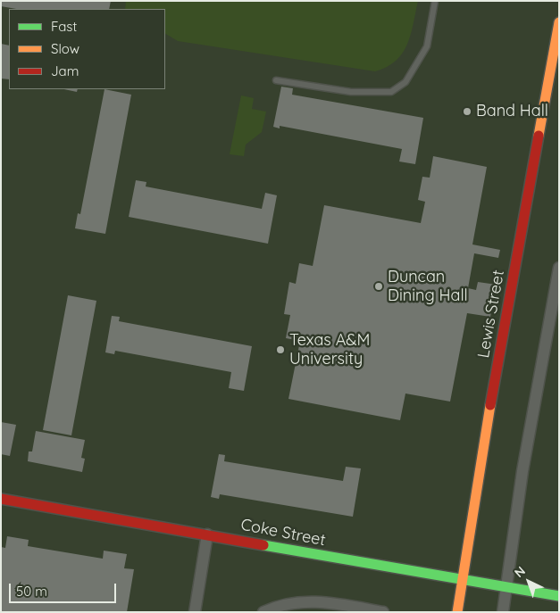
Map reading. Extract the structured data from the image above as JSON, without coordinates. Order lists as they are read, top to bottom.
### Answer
{
  "streets": {
    "street": ["Lewis Street", "Coke Street"]
  },
  "crossings": [
    ["Lewis Street", "Coke Street"]
  ],
  "places": ["Band Hall", "Duncan Dining Hall", "Texas A&M University"],
  "legend": ["Fast", "Slow", "Jam"],
  "scale_bar": "50 m",
  "north": "top left"
}
